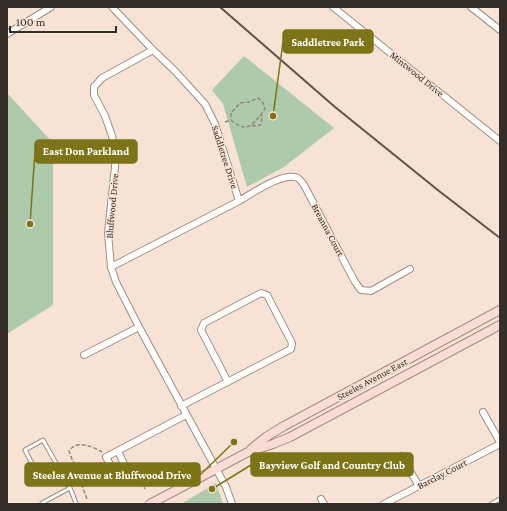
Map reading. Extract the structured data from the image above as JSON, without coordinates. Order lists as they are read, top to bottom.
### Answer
{
  "streets": {
    "main road": ["Steeles Avenue East"],
    "street": [
      "Mintwood Drive",
      "Saddletree Drive",
      "Bluffwood Drive",
      "Breanna Court",
      "Barclay Court"
    ]
  },
  "crossings": [
    ["Saddletree Drive", "Bluffwood Drive"],
    ["Saddletree Drive", "Breanna Court"],
    ["Bluffwood Drive", "Steeles Avenue East"]
  ],
  "places": [
    "Saddletree Park",
    "East Don Parkland",
    "Steeles Avenue at Bluffwood Drive",
    "Bayview Golf and Country Club"
  ],
  "scale_bar": "100 m"
}
